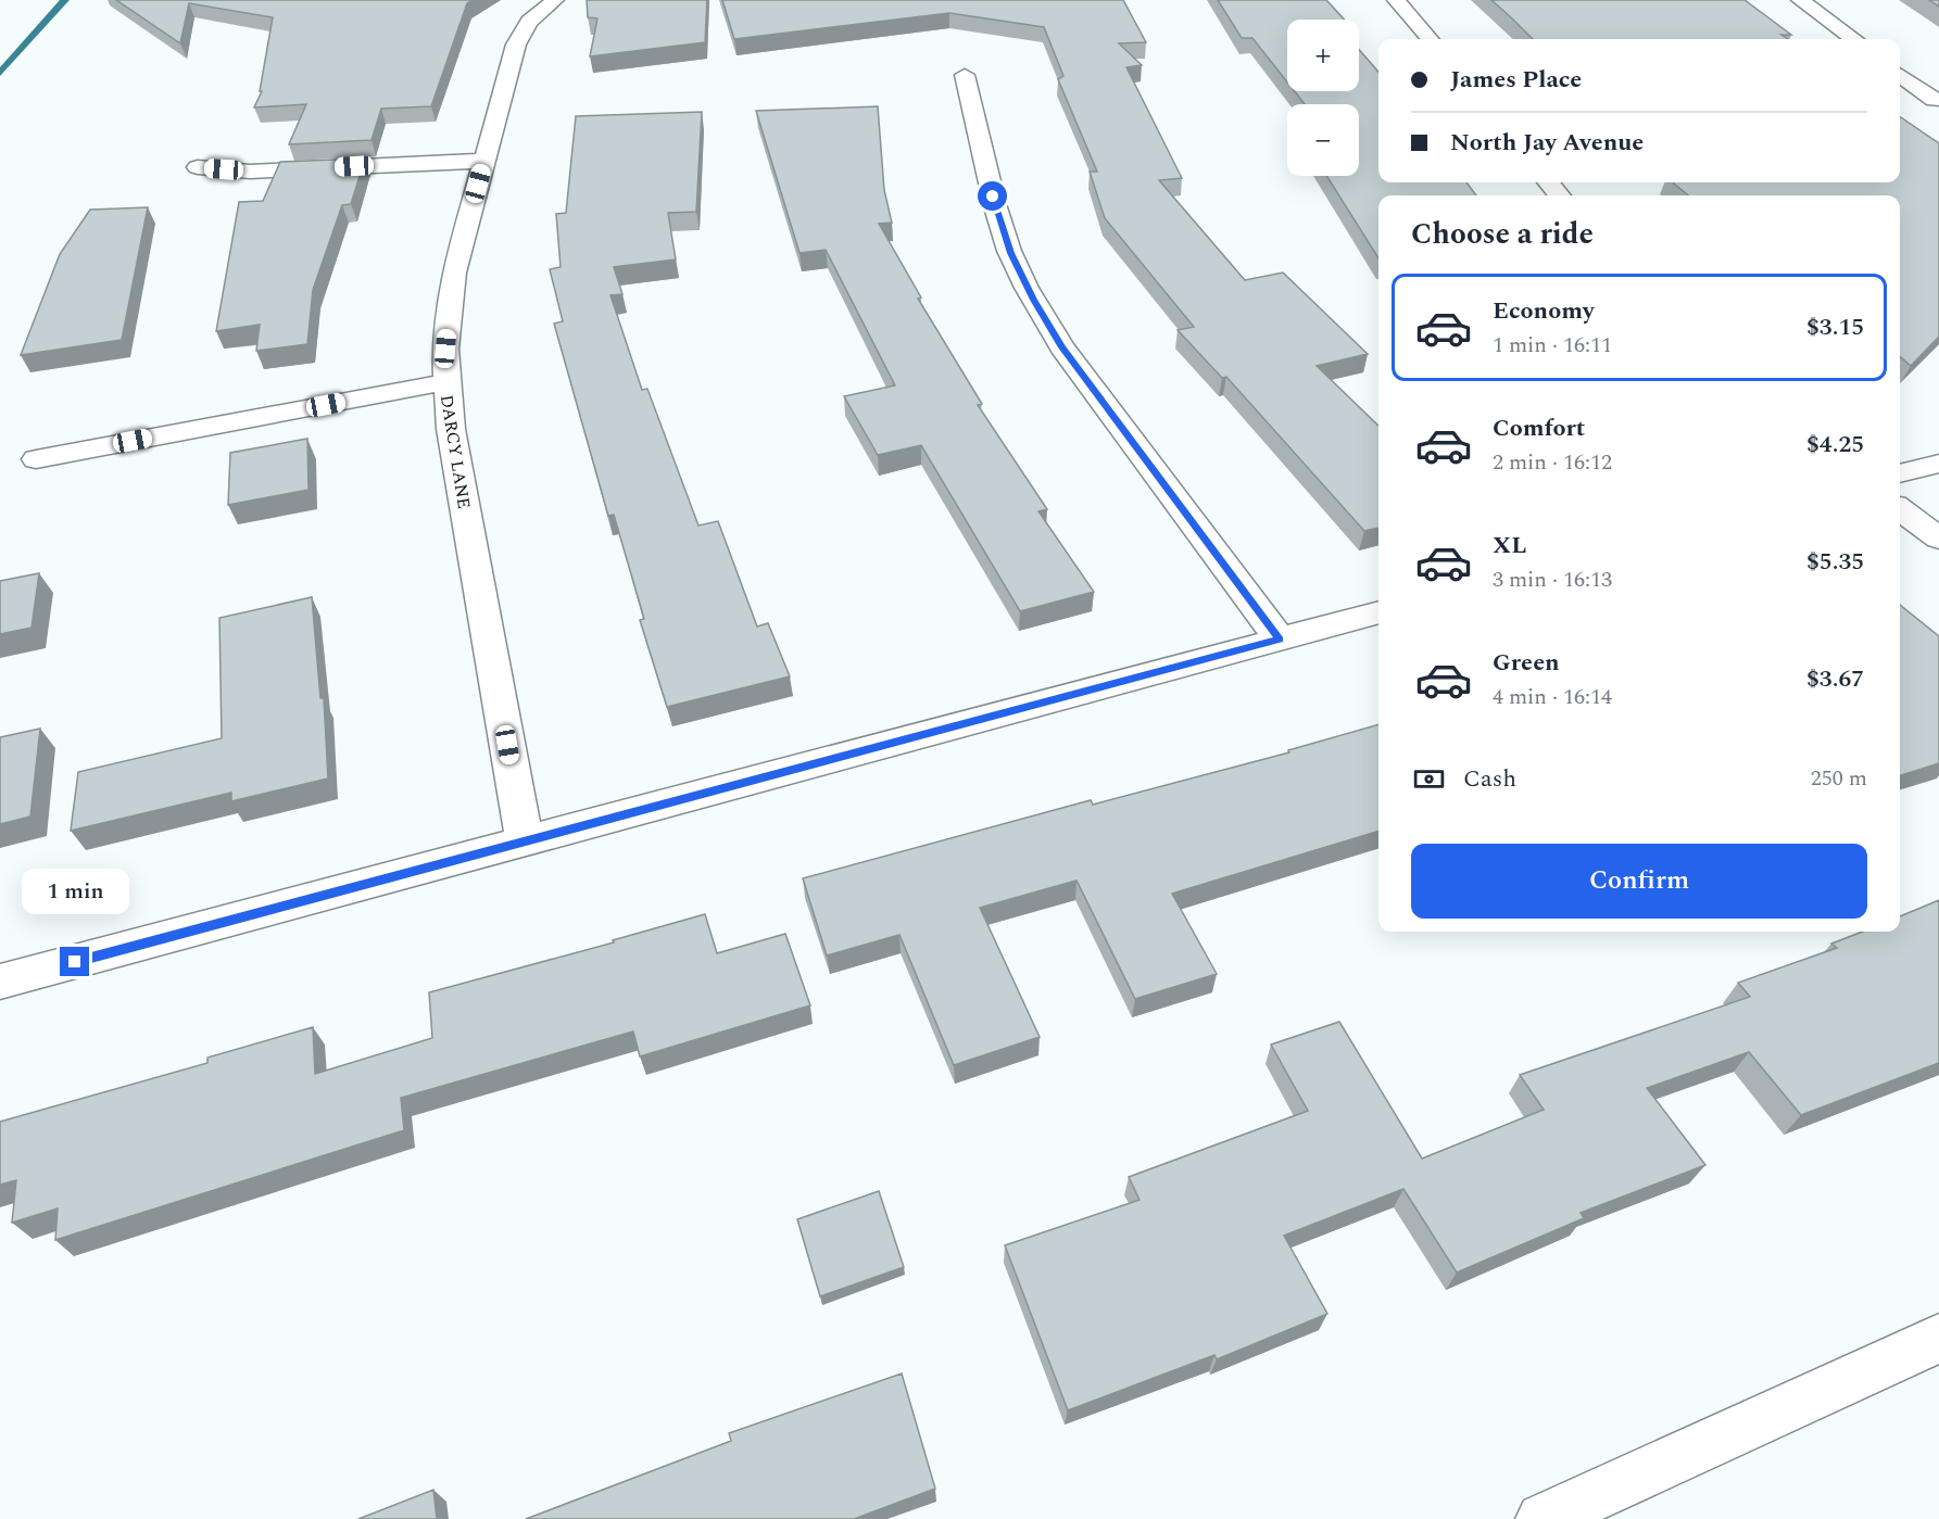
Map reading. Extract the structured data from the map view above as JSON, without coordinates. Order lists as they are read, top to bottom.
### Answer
{
  "streets": {
    "street": ["DARCY LANE"]
  },
  "page": {
    "map_buttons": ["+", "−"],
    "banner": ["James Place", "North Jay Avenue"],
    "heading": "Choose a ride",
    "list": [
      {
        "name": "Economy",
        "note": "1 min · 16:11",
        "value": "$3.15"
      },
      {
        "name": "Comfort",
        "note": "2 min · 16:12",
        "value": "$4.25"
      },
      {
        "name": "XL",
        "note": "3 min · 16:13",
        "value": "$5.35"
      },
      {
        "name": "Green",
        "note": "4 min · 16:14",
        "value": "$3.67"
      }
    ],
    "pay": ["Cash", "250 m"],
    "buttons": "Confirm",
    "bubble": "1 min"
  }
}
